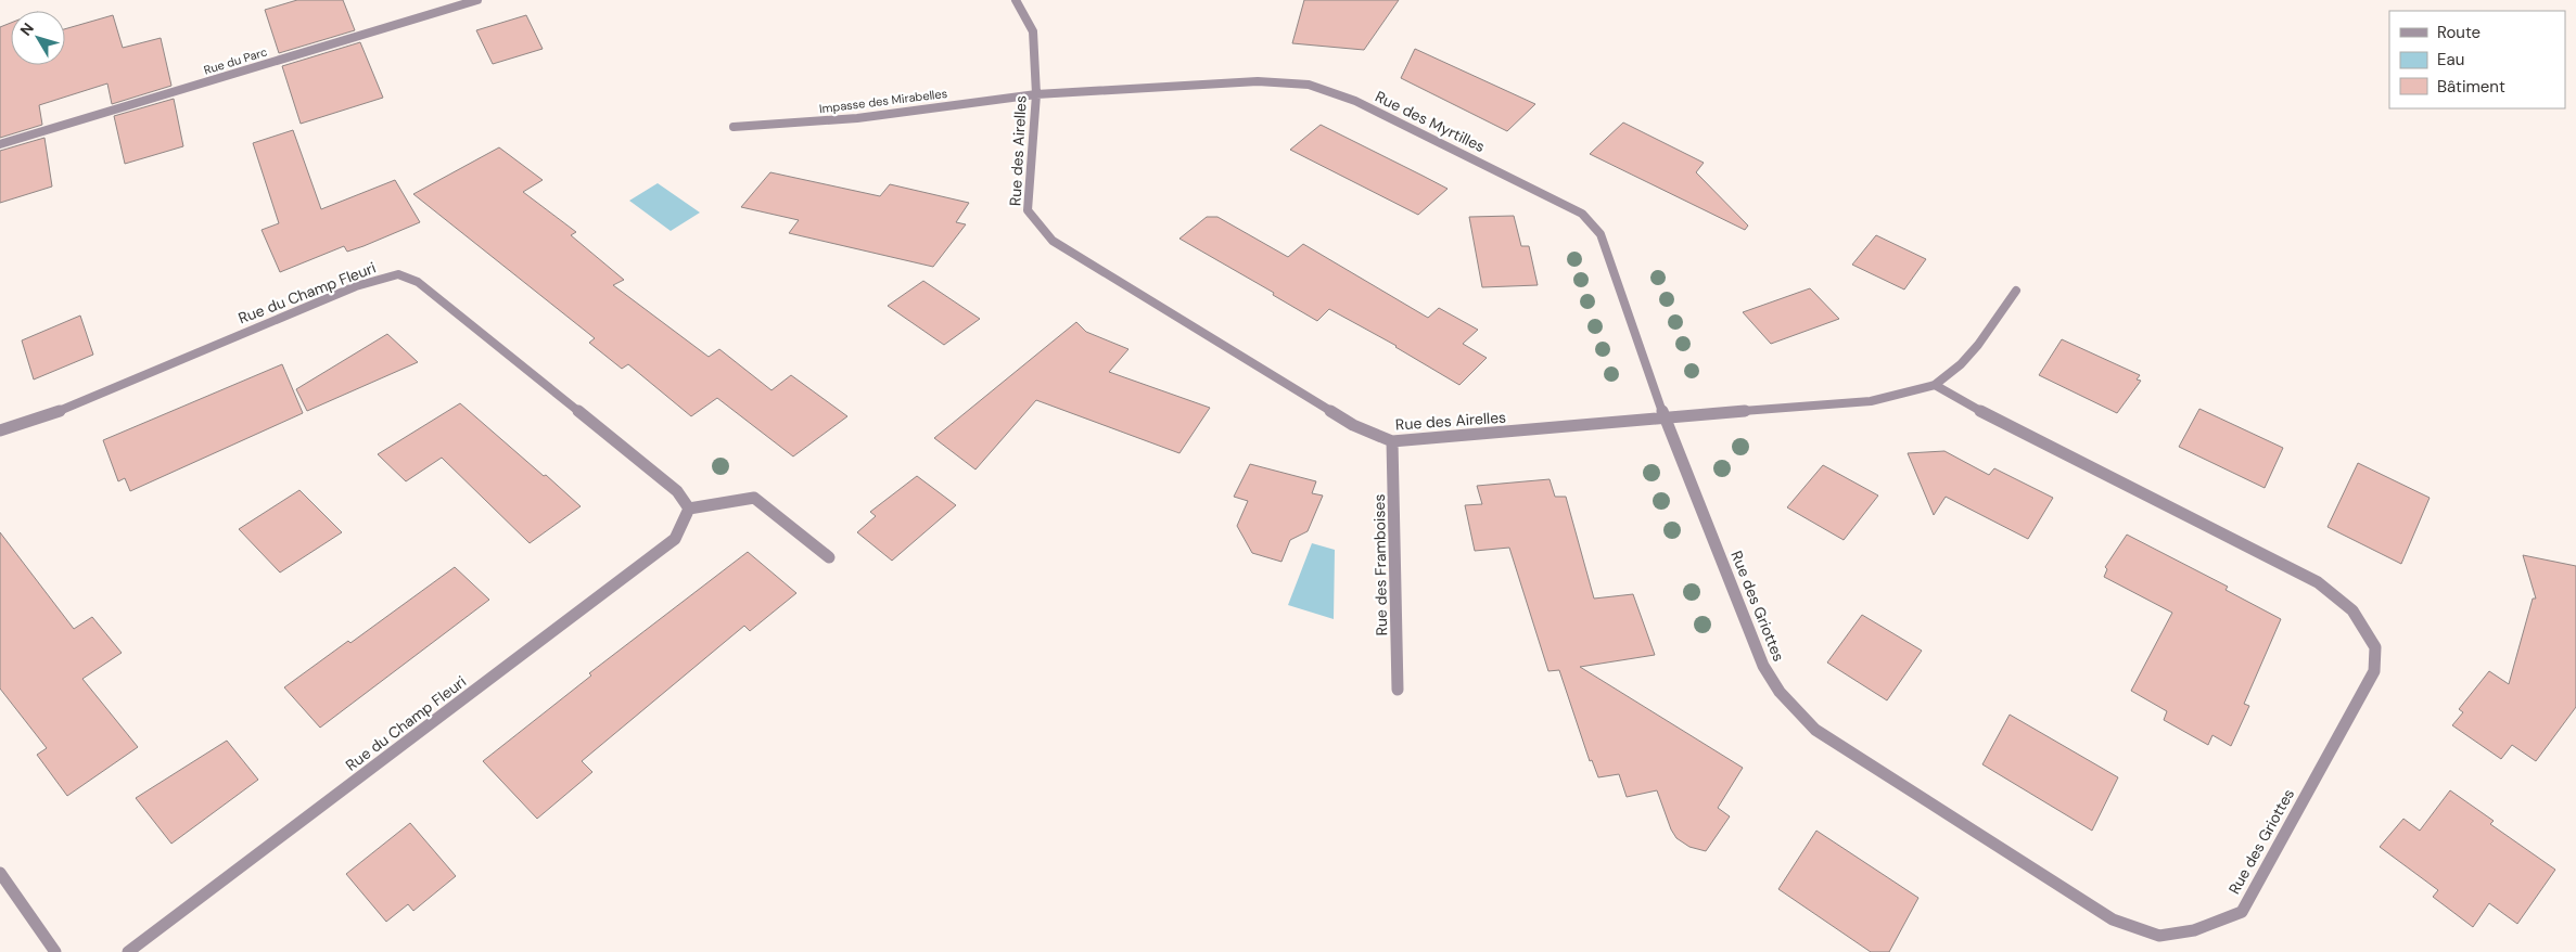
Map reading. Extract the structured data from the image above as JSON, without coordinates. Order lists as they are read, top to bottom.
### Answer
{
  "streets": {
    "street": [
      "Rue du Parc",
      "Impasse des Mirabelles",
      "Rue des Myrtilles",
      "Rue des Airelles",
      "Rue du Champ Fleuri",
      "Rue des Framboises",
      "Rue des Griottes"
    ]
  },
  "crossings": [
    ["Impasse des Mirabelles", "Rue des Myrtilles"],
    ["Impasse des Mirabelles", "Rue des Airelles"],
    ["Rue des Myrtilles", "Rue des Airelles"],
    ["Rue des Myrtilles", "Rue des Griottes"],
    ["Rue des Airelles", "Rue des Framboises"],
    ["Rue des Airelles", "Rue des Griottes"]
  ],
  "legend": ["Route", "Eau", "Bâtiment"],
  "north": "top left"
}
